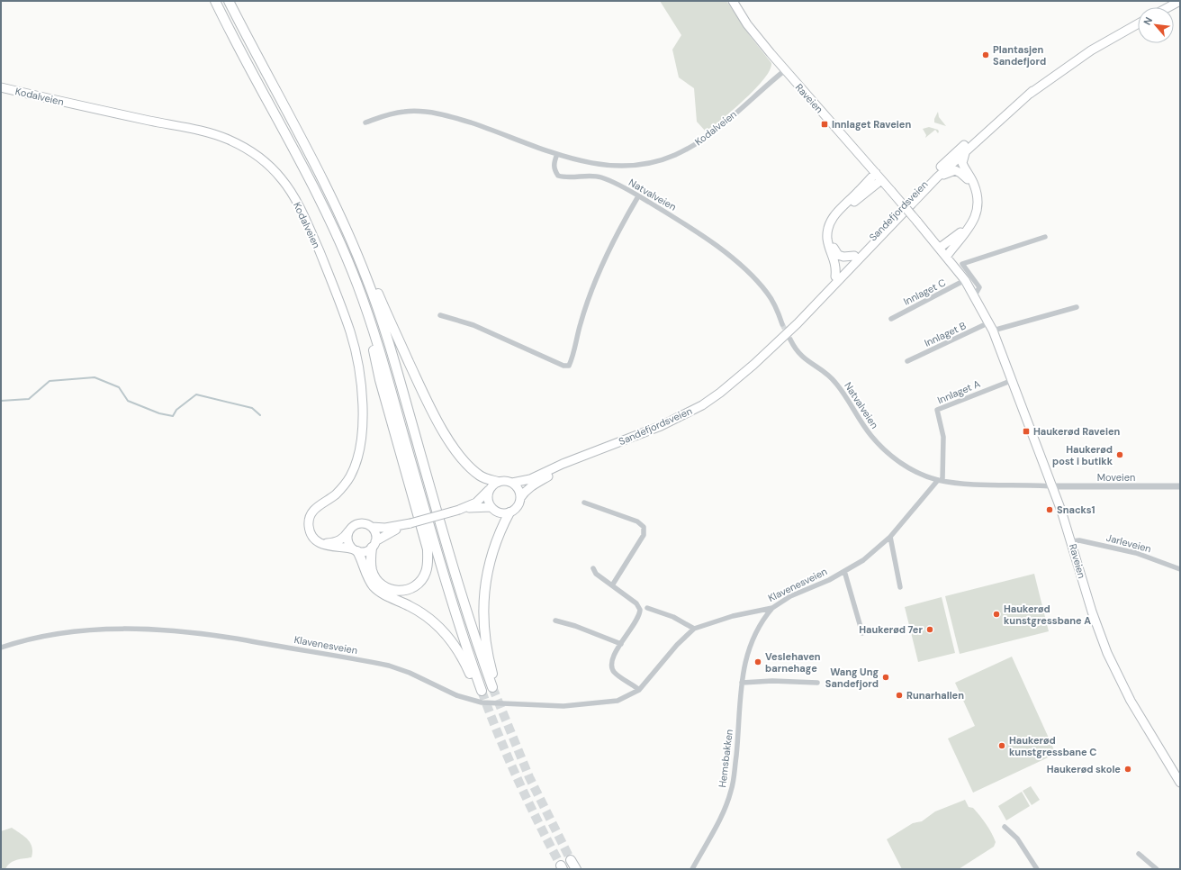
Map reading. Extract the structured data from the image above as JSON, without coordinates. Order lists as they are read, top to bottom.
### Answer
{
  "streets": {
    "main road": ["Kodalveien", "Raveien", "Sandefjordsveien"],
    "street": [
      "Natvalveien",
      "Innlaget C",
      "Innlaget B",
      "Innlaget A",
      "Moveien",
      "Jarleveien",
      "Klavenesveien",
      "Hemsbakken"
    ]
  },
  "crossings": [
    ["Kodalveien", "Raveien"],
    ["Kodalveien", "Natvalveien"],
    ["Raveien", "Natvalveien"],
    ["Raveien", "Innlaget C"],
    ["Raveien", "Innlaget B"],
    ["Raveien", "Innlaget A"],
    ["Raveien", "Moveien"],
    ["Raveien", "Jarleveien"],
    ["Natvalveien", "Innlaget A"],
    ["Natvalveien", "Moveien"],
    ["Natvalveien", "Klavenesveien"],
    ["Innlaget A", "Klavenesveien"],
    ["Klavenesveien", "Hemsbakken"]
  ],
  "places": {
    "other": [
      "Plantasjen Sandefjord",
      "Haukerød post i butikk",
      "Snacks1",
      "Haukerød kunstgressbane A",
      "Haukerød 7er",
      "Veslehaven barnehage",
      "Wang Ung Sandefjord",
      "Runarhallen",
      "Haukerød kunstgressbane C",
      "Haukerød skole"
    ],
    "transit": ["Innlaget Raveien", "Haukerød Raveien"]
  },
  "north": "top left"
}
